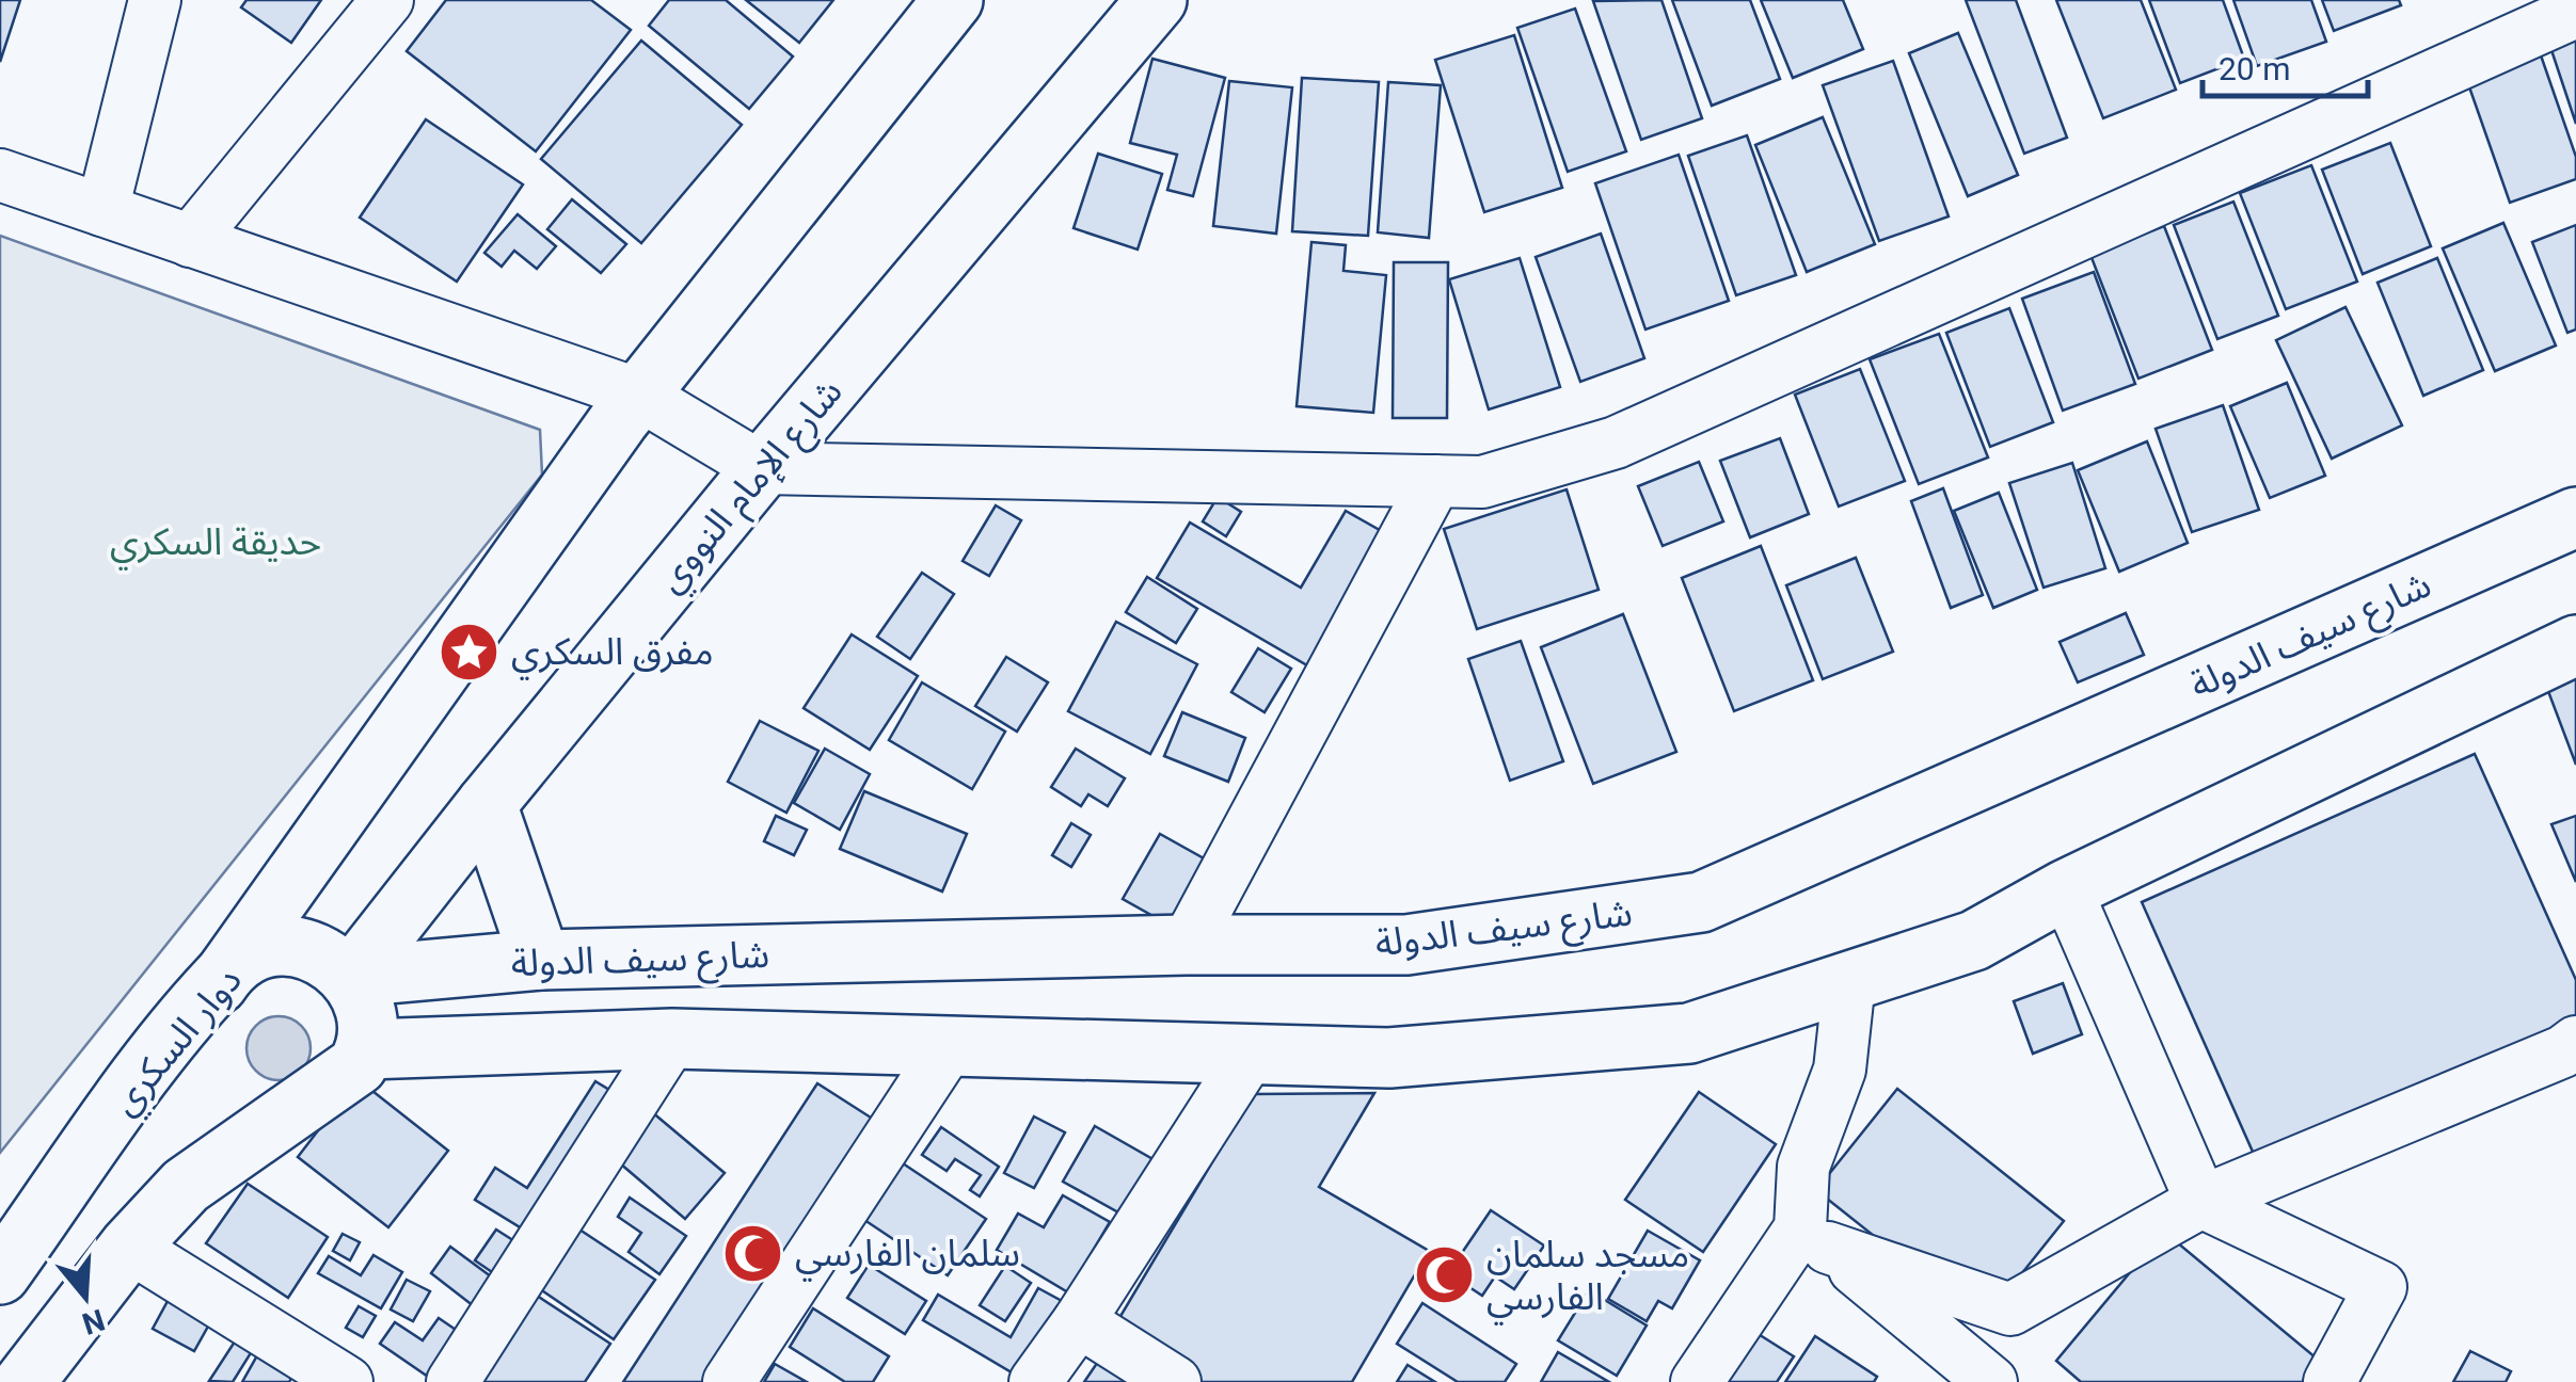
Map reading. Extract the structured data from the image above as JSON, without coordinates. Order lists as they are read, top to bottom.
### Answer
{
  "streets": {
    "main road": ["شارع الإمام النووي", "شارع سيف الدولة", "دوار السكري"]
  },
  "crossings": [
    ["شارع الإمام النووي", "شارع سيف الدولة"],
    ["شارع الإمام النووي", "دوار السكري"],
    ["شارع سيف الدولة", "دوار السكري"]
  ],
  "parks": ["حديقة السكري"],
  "places": {
    "place": ["مفرق السكري"],
    "mosque": ["سلمان الفارسي", "مسجد سلمان الفارسي"]
  },
  "scale_bar": "20 m",
  "north": "bottom"
}
